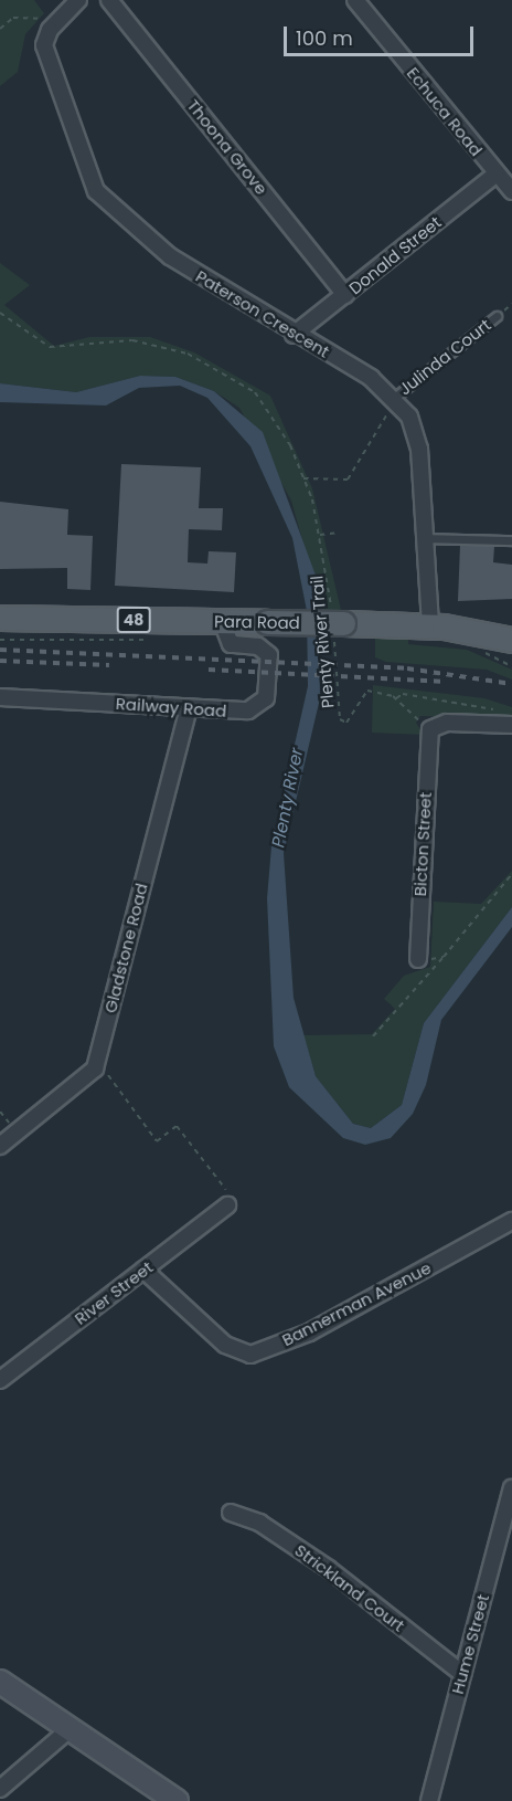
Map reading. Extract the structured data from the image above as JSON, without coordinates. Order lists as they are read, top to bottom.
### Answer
{
  "streets": {
    "main road": ["48", "Para Road"],
    "street": [
      "Echuca Road",
      "Thoona Grove",
      "Donald Street",
      "Paterson Crescent",
      "Railway Road",
      "Bicton Street",
      "Gladstone Road",
      "River Street",
      "Bannerman Avenue",
      "Strickland Court",
      "Hume Street"
    ],
    "lane": ["Julinda Court"],
    "path": ["Plenty River Trail"]
  },
  "crossings": [
    ["Echuca Road", "Donald Street"],
    ["Thoona Grove", "Donald Street"],
    ["Donald Street", "Paterson Crescent"],
    ["Paterson Crescent", "Julinda Court"],
    ["Paterson Crescent", "Para Road"],
    ["Para Road", "Plenty River Trail"],
    ["Para Road", "Railway Road"],
    ["Railway Road", "Gladstone Road"],
    ["River Street", "Bannerman Avenue"],
    ["Strickland Court", "Hume Street"]
  ],
  "water": ["Plenty River"],
  "scale_bar": "100 m"
}
